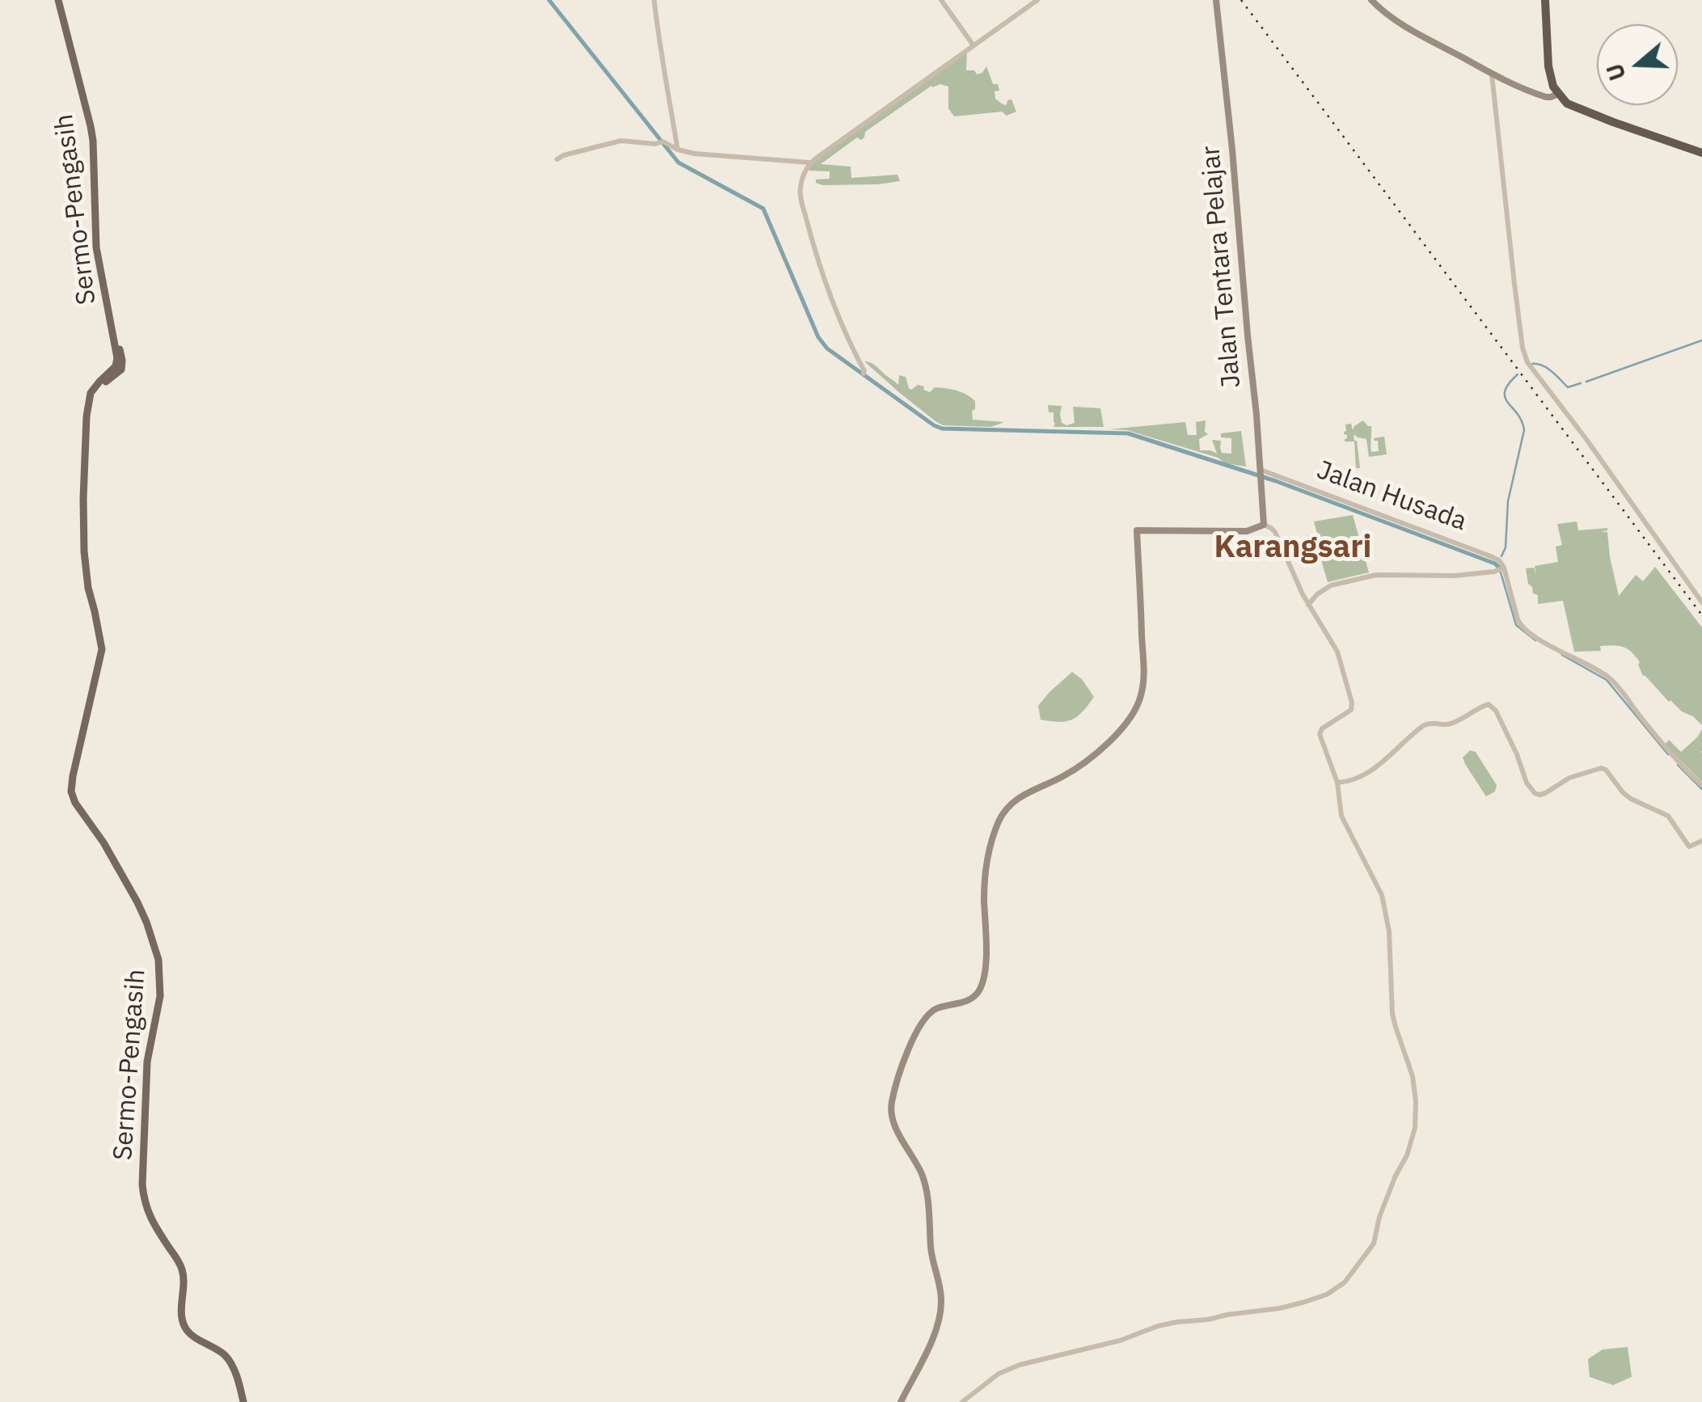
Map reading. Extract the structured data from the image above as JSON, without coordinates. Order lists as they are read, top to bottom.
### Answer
{
  "streets": {
    "main road": ["Sermo-Pengasih", "Jalan Tentara Pelajar"],
    "street": ["Jalan Husada"]
  },
  "crossings": [
    ["Jalan Tentara Pelajar", "Jalan Husada"]
  ],
  "districts": ["Karangsari"],
  "north": "left"
}
